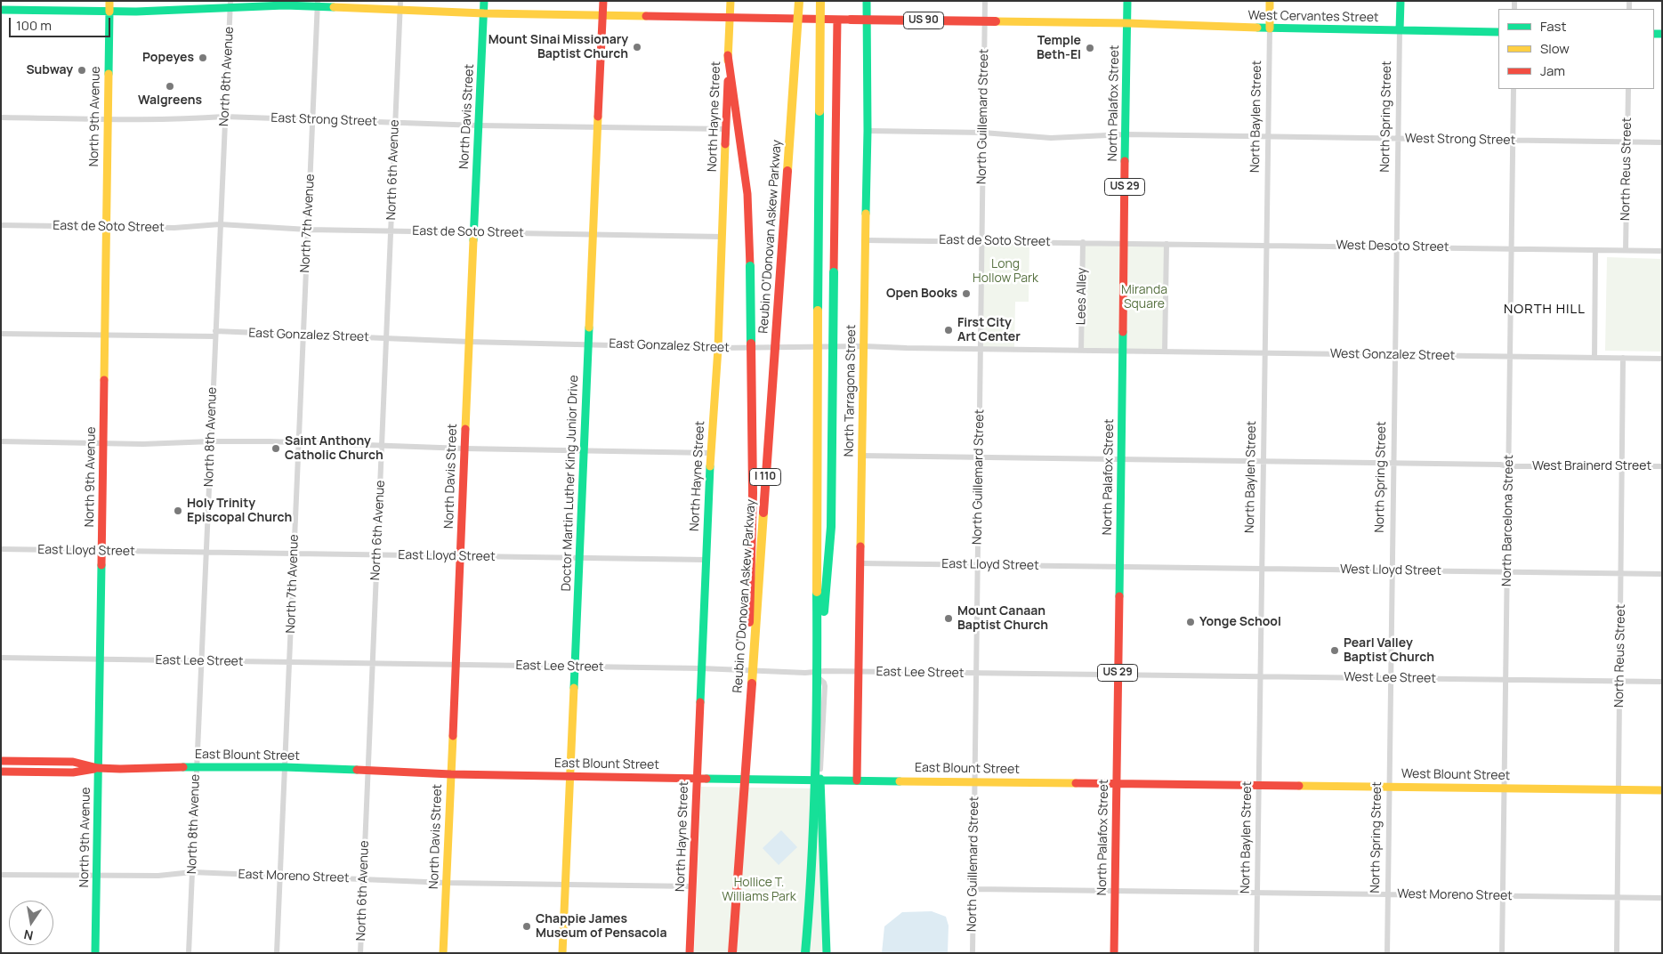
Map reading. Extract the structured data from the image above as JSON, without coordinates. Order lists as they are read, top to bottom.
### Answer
{
  "streets": {
    "main road": [
      "West Cervantes Street",
      "US 90",
      "North Palafox Street",
      "North 9th Avenue",
      "North Davis Street",
      "North Hayne Street",
      "North Baylen Street",
      "North Spring Street",
      "US 29",
      "Reubin O'Donovan Askew Parkway",
      "North Tarragona Street",
      "I 110",
      "Doctor Martin Luther King Junior Drive",
      "East Blount Street",
      "West Blount Street"
    ],
    "street": [
      "North 8th Avenue",
      "North Guillemard Street",
      "East Strong Street",
      "West Strong Street",
      "North Reus Street",
      "North 6th Avenue",
      "North 7th Avenue",
      "East de Soto Street",
      "West Desoto Street",
      "Lees Alley",
      "East Gonzalez Street",
      "West Gonzalez Street",
      "West Brainerd Street",
      "North Barcelona Street",
      "East Lloyd Street",
      "West Lloyd Street",
      "East Lee Street",
      "West Lee Street",
      "East Moreno Street",
      "West Moreno Street"
    ]
  },
  "crossings": [
    ["West Cervantes Street", "US 90"],
    ["West Cervantes Street", "North Palafox Street"],
    ["West Cervantes Street", "North Baylen Street"],
    ["West Cervantes Street", "North Spring Street"],
    ["US 90", "North 8th Avenue"],
    ["US 90", "North Palafox Street"],
    ["US 90", "North 9th Avenue"],
    ["US 90", "North Davis Street"],
    ["US 90", "North Hayne Street"],
    ["US 90", "North 6th Avenue"],
    ["US 90", "North 7th Avenue"],
    ["US 90", "Doctor Martin Luther King Junior Drive"],
    ["North 8th Avenue", "East Strong Street"],
    ["North 8th Avenue", "East de Soto Street"],
    ["North 8th Avenue", "East Gonzalez Street"],
    ["North 8th Avenue", "East Lloyd Street"],
    ["North 8th Avenue", "East Lee Street"],
    ["North 8th Avenue", "East Blount Street"],
    ["North 8th Avenue", "East Moreno Street"],
    ["North Palafox Street", "West Strong Street"],
    ["North Palafox Street", "East de Soto Street"],
    ["North Palafox Street", "West Desoto Street"],
    ["North Palafox Street", "East Gonzalez Street"],
    ["North Palafox Street", "West Gonzalez Street"],
    ["North Palafox Street", "West Brainerd Street"],
    ["North Palafox Street", "East Lloyd Street"],
    ["North Palafox Street", "West Lloyd Street"],
    ["North Palafox Street", "East Lee Street"],
    ["North Palafox Street", "West Lee Street"],
    ["North Palafox Street", "East Blount Street"],
    ["North Palafox Street", "West Blount Street"],
    ["North Palafox Street", "West Moreno Street"],
    ["North 9th Avenue", "East Strong Street"],
    ["North 9th Avenue", "East de Soto Street"],
    ["North 9th Avenue", "East Gonzalez Street"],
    ["North 9th Avenue", "East Lloyd Street"],
    ["North 9th Avenue", "East Lee Street"],
    ["North 9th Avenue", "East Blount Street"],
    ["North 9th Avenue", "East Moreno Street"],
    ["North Davis Street", "East Strong Street"],
    ["North Davis Street", "East de Soto Street"],
    ["North Davis Street", "East Gonzalez Street"],
    ["North Davis Street", "East Lloyd Street"],
    ["North Davis Street", "East Lee Street"],
    ["North Davis Street", "East Blount Street"],
    ["North Davis Street", "East Moreno Street"],
    ["North Hayne Street", "East Strong Street"],
    ["North Hayne Street", "East de Soto Street"],
    ["North Hayne Street", "East Gonzalez Street"],
    ["North Hayne Street", "East Lloyd Street"],
    ["North Hayne Street", "East Lee Street"],
    ["North Hayne Street", "East Blount Street"],
    ["North Hayne Street", "East Moreno Street"],
    ["North Guillemard Street", "East de Soto Street"],
    ["North Guillemard Street", "East Gonzalez Street"],
    ["North Guillemard Street", "West Brainerd Street"],
    ["North Guillemard Street", "East Lloyd Street"],
    ["North Guillemard Street", "East Lee Street"],
    ["North Guillemard Street", "East Blount Street"],
    ["North Baylen Street", "West Strong Street"],
    ["North Baylen Street", "West Desoto Street"],
    ["North Baylen Street", "West Gonzalez Street"],
    ["North Baylen Street", "West Brainerd Street"],
    ["North Baylen Street", "West Lloyd Street"],
    ["North Baylen Street", "West Lee Street"],
    ["North Baylen Street", "West Blount Street"],
    ["North Baylen Street", "West Moreno Street"],
    ["North Spring Street", "West Strong Street"],
    ["North Spring Street", "West Desoto Street"],
    ["North Spring Street", "West Gonzalez Street"],
    ["North Spring Street", "West Brainerd Street"],
    ["North Spring Street", "West Lloyd Street"],
    ["North Spring Street", "West Lee Street"],
    ["North Spring Street", "West Blount Street"],
    ["North Spring Street", "West Moreno Street"],
    ["East Strong Street", "North 6th Avenue"],
    ["East Strong Street", "North 7th Avenue"],
    ["East Strong Street", "Doctor Martin Luther King Junior Drive"],
    ["West Strong Street", "North Reus Street"],
    ["West Strong Street", "North Barcelona Street"],
    ["North Reus Street", "West Desoto Street"],
    ["North Reus Street", "West Gonzalez Street"],
    ["North Reus Street", "West Brainerd Street"],
    ["North Reus Street", "West Lloyd Street"],
    ["North Reus Street", "West Lee Street"],
    ["North Reus Street", "West Blount Street"],
    ["North Reus Street", "West Moreno Street"],
    ["North 6th Avenue", "East de Soto Street"],
    ["North 6th Avenue", "East Gonzalez Street"],
    ["North 6th Avenue", "East Lloyd Street"],
    ["North 6th Avenue", "East Lee Street"],
    ["North 6th Avenue", "East Blount Street"],
    ["North 6th Avenue", "East Moreno Street"],
    ["North 7th Avenue", "East de Soto Street"],
    ["North 7th Avenue", "East Gonzalez Street"],
    ["North 7th Avenue", "East Lloyd Street"],
    ["North 7th Avenue", "East Lee Street"],
    ["North 7th Avenue", "East Blount Street"],
    ["North 7th Avenue", "East Moreno Street"],
    ["East de Soto Street", "West Desoto Street"],
    ["East de Soto Street", "Lees Alley"],
    ["East de Soto Street", "North Tarragona Street"],
    ["East de Soto Street", "Doctor Martin Luther King Junior Drive"],
    ["West Desoto Street", "North Barcelona Street"],
    ["Lees Alley", "East Gonzalez Street"],
    ["East Gonzalez Street", "West Gonzalez Street"],
    ["East Gonzalez Street", "North Tarragona Street"],
    ["East Gonzalez Street", "Doctor Martin Luther King Junior Drive"],
    ["West Gonzalez Street", "North Barcelona Street"],
    ["North Tarragona Street", "West Brainerd Street"],
    ["North Tarragona Street", "East Lloyd Street"],
    ["North Tarragona Street", "East Lee Street"],
    ["North Tarragona Street", "East Blount Street"],
    ["West Brainerd Street", "North Barcelona Street"],
    ["Doctor Martin Luther King Junior Drive", "East Lloyd Street"],
    ["Doctor Martin Luther King Junior Drive", "East Lee Street"],
    ["Doctor Martin Luther King Junior Drive", "East Blount Street"],
    ["Doctor Martin Luther King Junior Drive", "East Moreno Street"],
    ["North Barcelona Street", "West Lloyd Street"],
    ["North Barcelona Street", "West Lee Street"],
    ["North Barcelona Street", "West Blount Street"],
    ["North Barcelona Street", "West Moreno Street"],
    ["East Lloyd Street", "West Lloyd Street"],
    ["East Lee Street", "West Lee Street"],
    ["East Blount Street", "West Blount Street"]
  ],
  "districts": ["NORTH HILL"],
  "parks": ["Long Hollow Park", "Miranda Square", "Hollice T. Williams Park"],
  "places": [
    "Mount Sinai Missionary Baptist Church",
    "Temple Beth-El",
    "Popeyes",
    "Subway",
    "Walgreens",
    "Open Books",
    "First City Art Center",
    "Saint Anthony Catholic Church",
    "Holy Trinity Episcopal Church",
    "Mount Canaan Baptist Church",
    "Yonge School",
    "Pearl Valley Baptist Church",
    "Chappie James Museum of Pensacola"
  ],
  "legend": ["Fast", "Slow", "Jam"],
  "scale_bar": "100 m",
  "north": "bottom"
}
